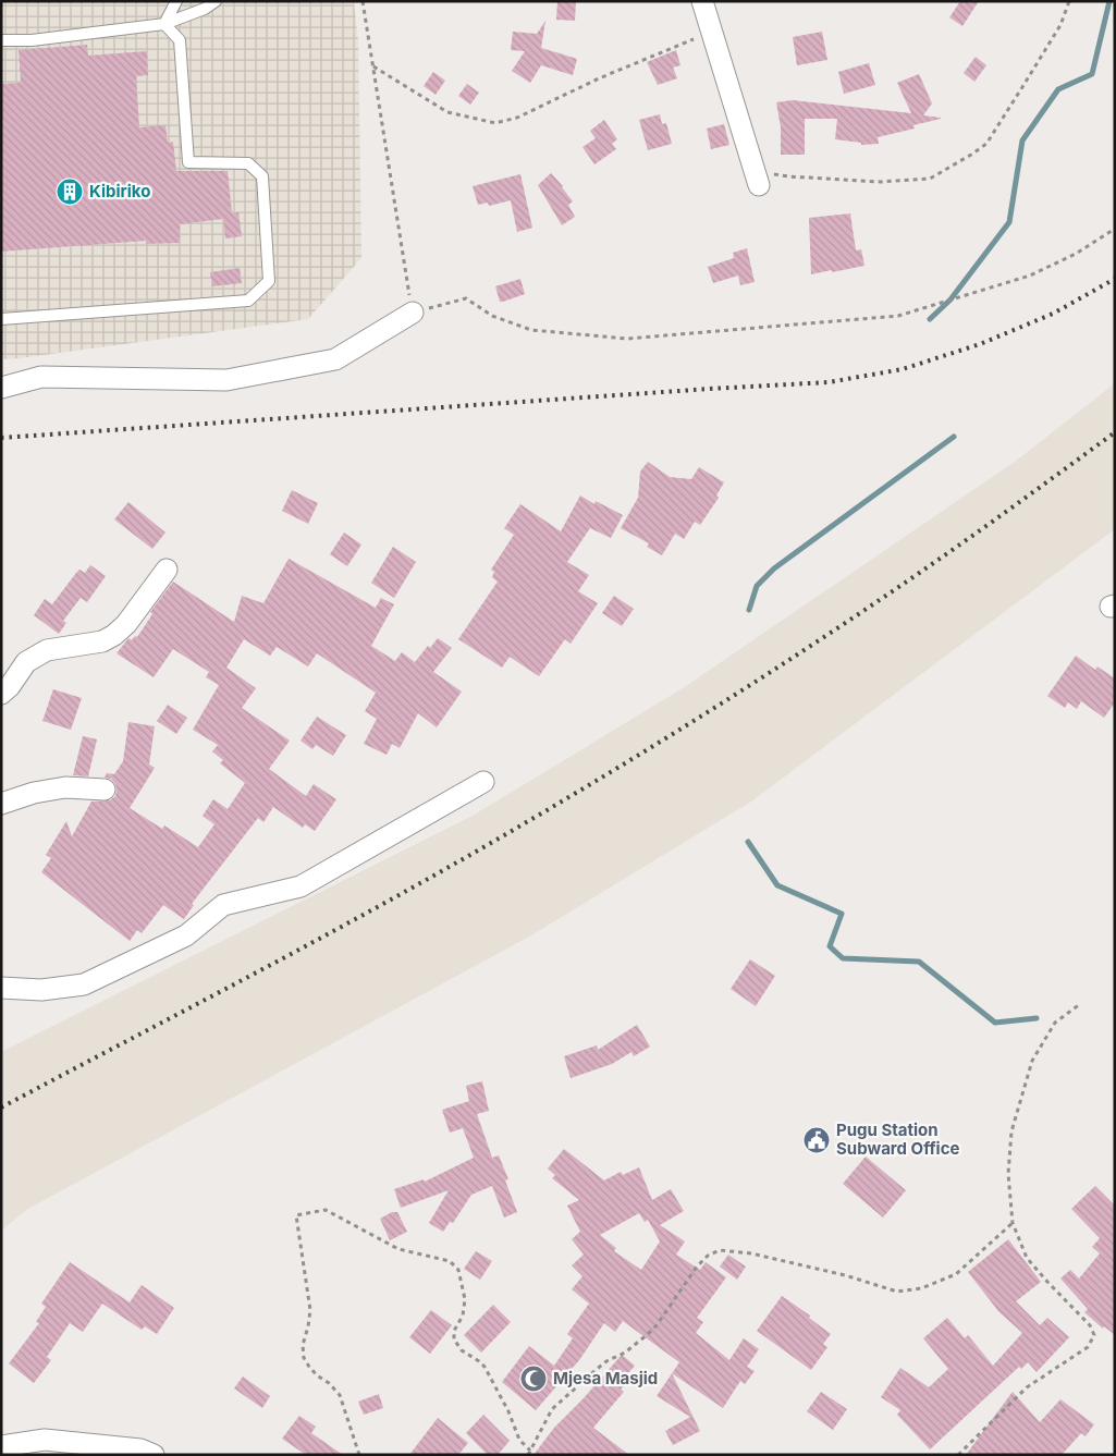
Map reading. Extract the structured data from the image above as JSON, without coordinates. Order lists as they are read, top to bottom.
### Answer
{
  "places": {
    "building": ["Kibiriko"],
    "public building": ["Pugu Station Subward Office"],
    "mosque": ["Mjesa Masjid"]
  }
}
